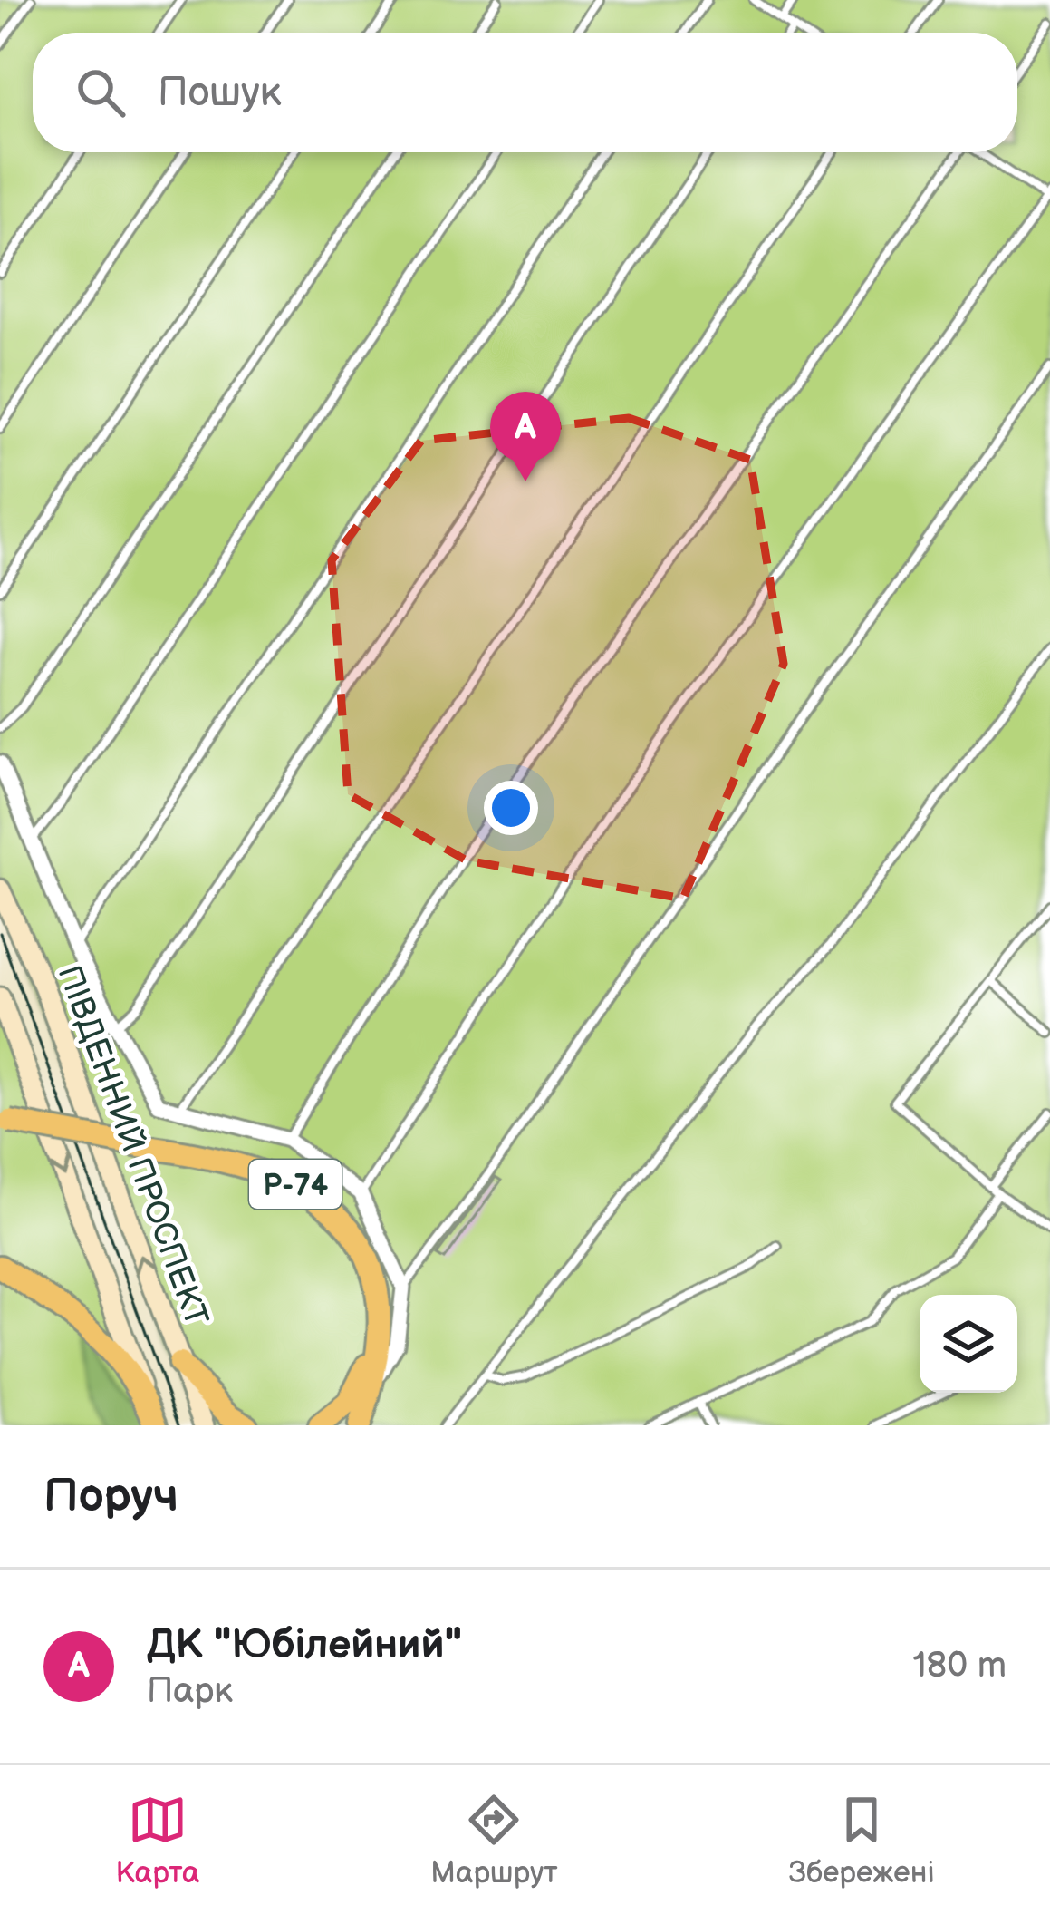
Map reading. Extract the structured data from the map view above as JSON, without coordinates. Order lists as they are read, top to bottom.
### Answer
{
  "streets": {
    "main road": ["ПІВДЕННИЙ ПРОСПЕКТ", "Р-74"]
  },
  "page": {
    "search": "Пошук",
    "pins": "A",
    "heading": "Поруч",
    "list": [
      {
        "mark": "A",
        "name": "ДК \"Юбілейний\"",
        "note": "Парк",
        "value": "180 m"
      }
    ],
    "nav": ["Карта", "Маршрут", "Збережені"]
  }
}
